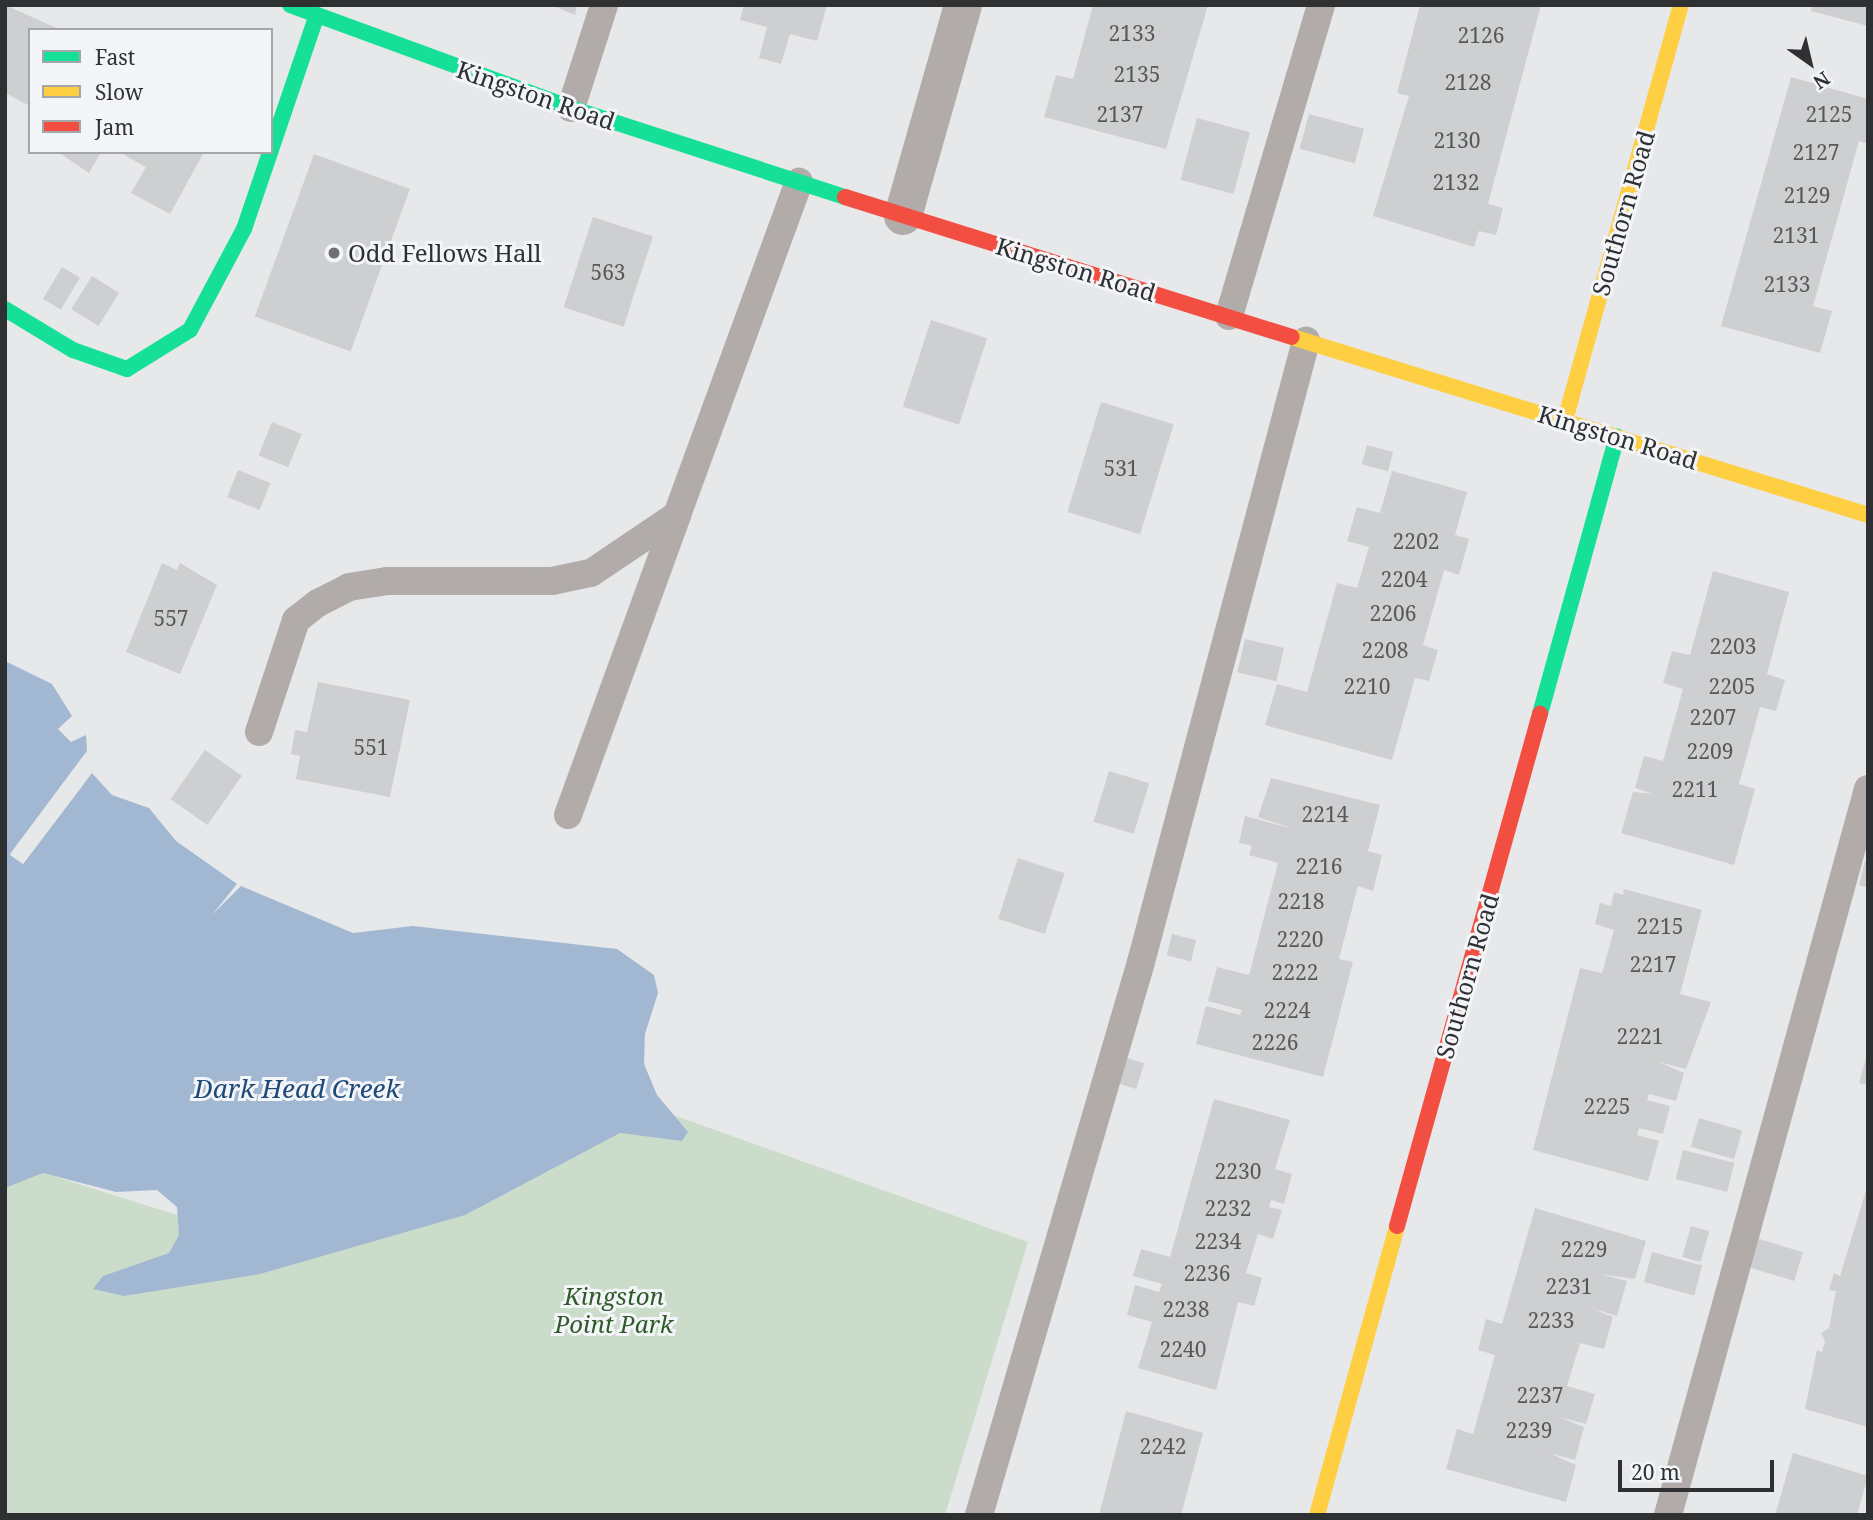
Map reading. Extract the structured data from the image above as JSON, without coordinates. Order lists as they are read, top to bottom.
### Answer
{
  "streets": {
    "street": ["Kingston Road", "Southorn Road"]
  },
  "crossings": [
    ["Kingston Road", "Southorn Road"]
  ],
  "water": ["Dark Head Creek"],
  "parks": ["Kingston Point Park"],
  "places": ["Odd Fellows Hall"],
  "house_numbers": [
    "2133",
    "2126",
    "2135",
    "2128",
    "2137",
    "2125",
    "2130",
    "2127",
    "2132",
    "2129",
    "2131",
    "563",
    "2133",
    "531",
    "2202",
    "2204",
    "2206",
    "557",
    "2203",
    "2208",
    "2210",
    "2205",
    "2207",
    "551",
    "2209",
    "2211",
    "2214",
    "2216",
    "2218",
    "2215",
    "2220",
    "2217",
    "2222",
    "2224",
    "2221",
    "2226",
    "2225",
    "2230",
    "2232",
    "2234",
    "2229",
    "2236",
    "2231",
    "2238",
    "2233",
    "2240",
    "2237",
    "2239",
    "2242"
  ],
  "legend": ["Fast", "Slow", "Jam"],
  "scale_bar": "20 m",
  "north": "bottom right"
}
